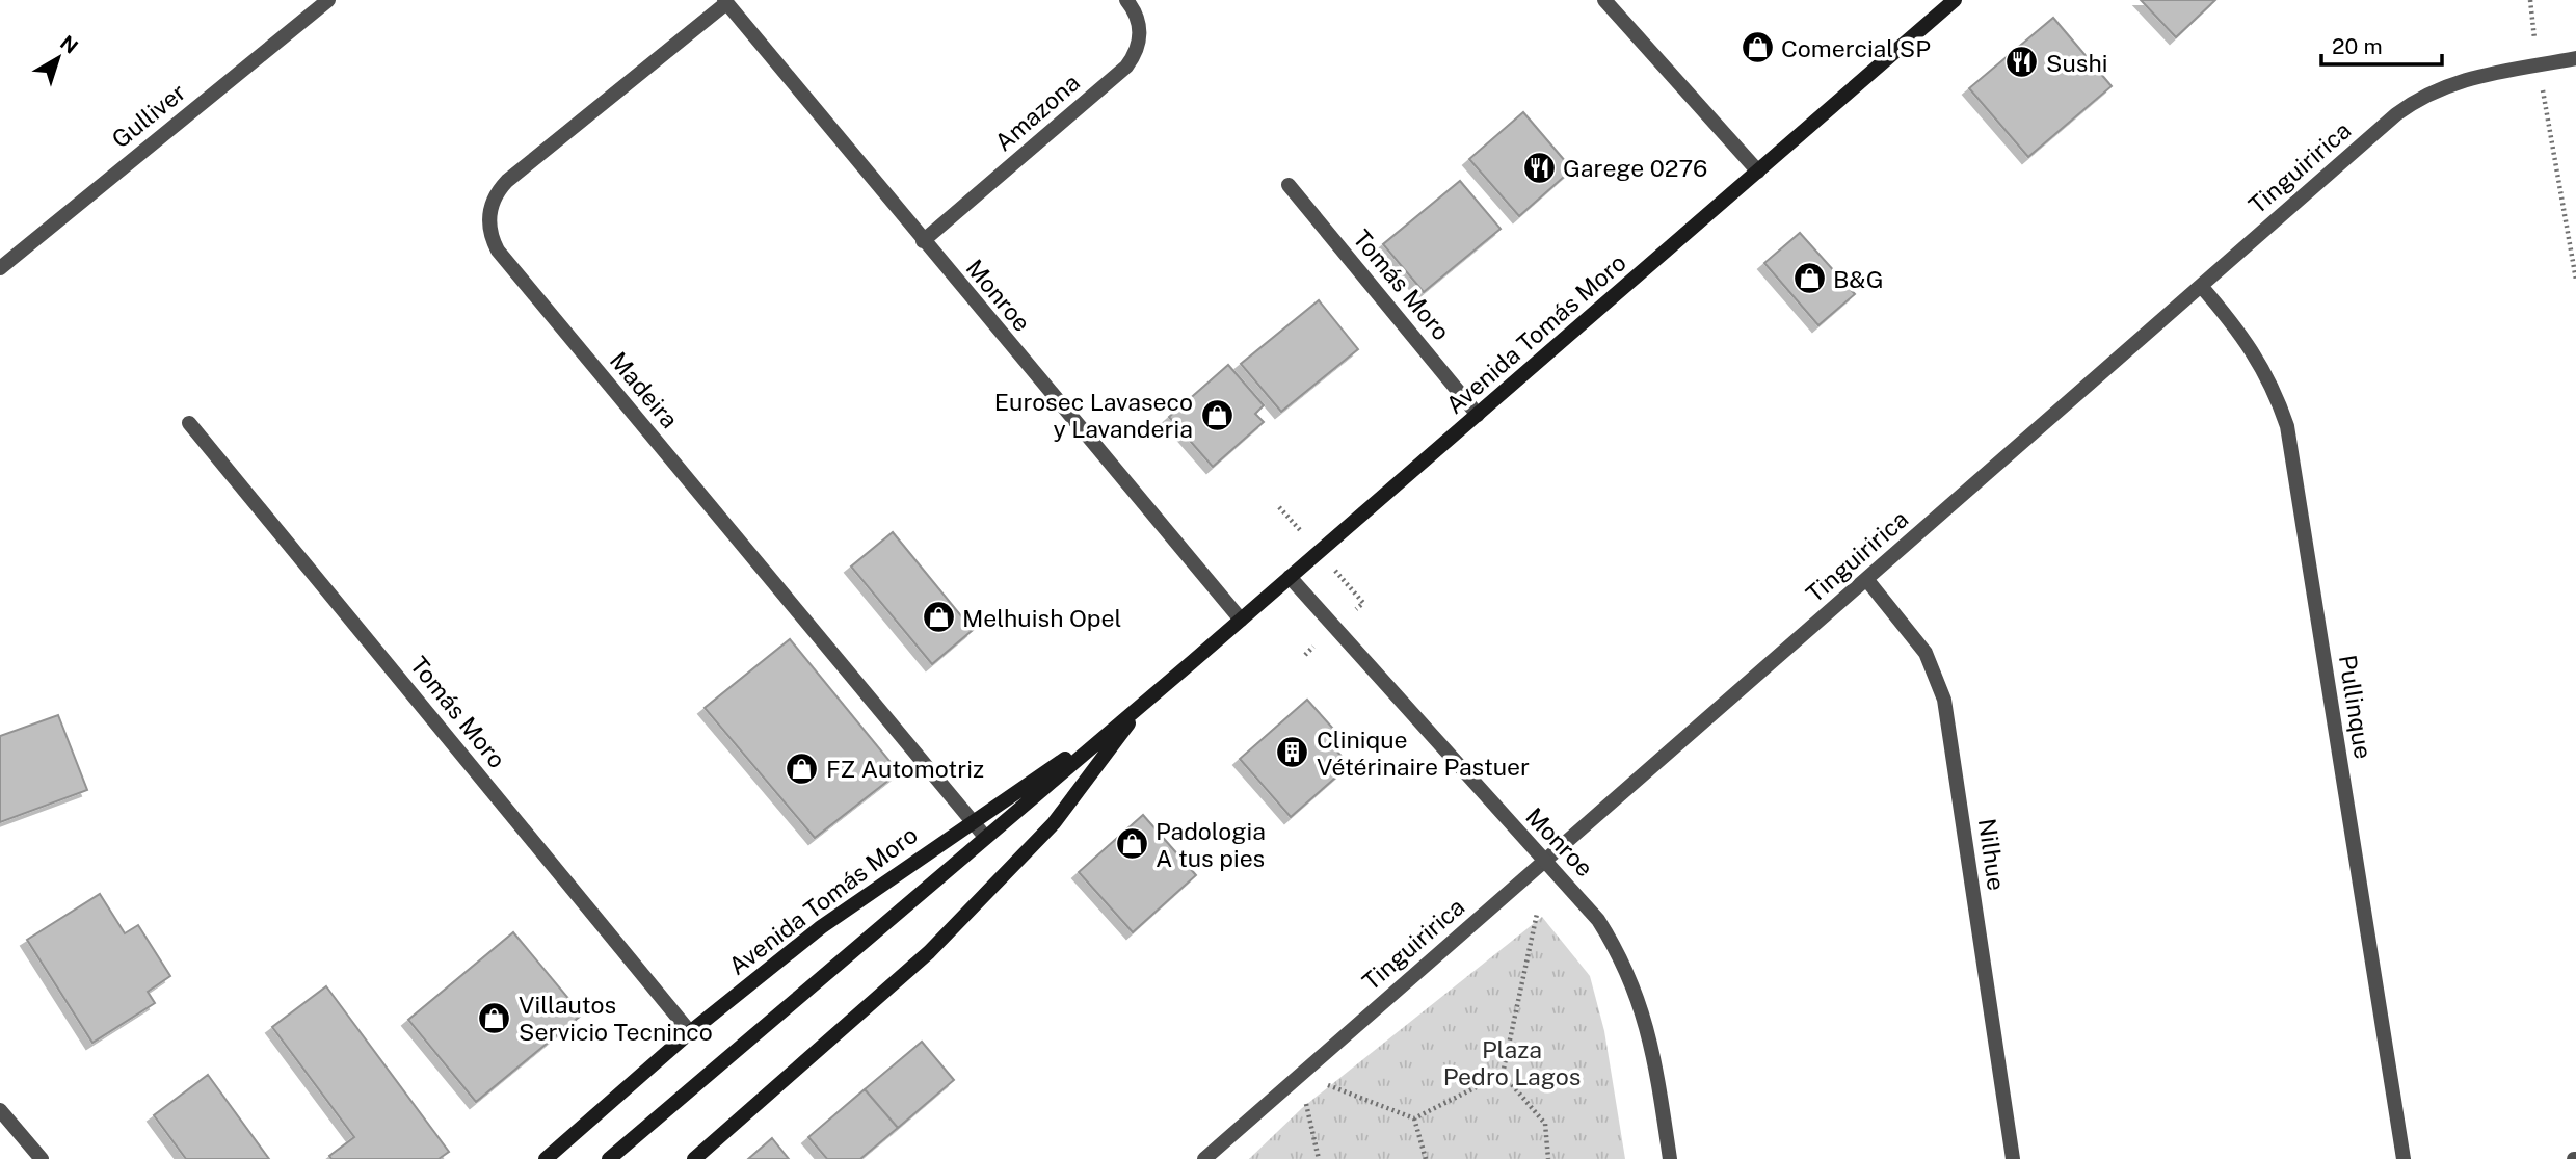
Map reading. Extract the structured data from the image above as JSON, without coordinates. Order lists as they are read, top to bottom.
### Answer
{
  "streets": {
    "main road": ["Avenida Tomás Moro"],
    "street": [
      "Amazona",
      "Gulliver",
      "Tinguiririca",
      "Tomás Moro",
      "Monroe",
      "Madeira",
      "Pullinque",
      "Nilhue"
    ]
  },
  "crossings": [
    ["Amazona", "Monroe"],
    ["Tinguiririca", "Monroe"],
    ["Tinguiririca", "Pullinque"],
    ["Tinguiririca", "Nilhue"],
    ["Tomás Moro", "Avenida Tomás Moro"],
    ["Monroe", "Avenida Tomás Moro"],
    ["Monroe", "Madeira"],
    ["Avenida Tomás Moro", "Madeira"]
  ],
  "parks": ["Plaza Pedro Lagos"],
  "places": {
    "shop": [
      "Comercial SP",
      "B&G",
      "Eurosec Lavaseco y Lavanderia",
      "Melhuish Opel",
      "FZ Automotriz",
      "Padologia A tus pies",
      "Villautos Servicio Tecninco"
    ],
    "restaurant": ["Sushi", "Garege 0276"],
    "building": ["Clinique Vétérinaire Pastuer"]
  },
  "scale_bar": "20 m",
  "north": "top right"
}
